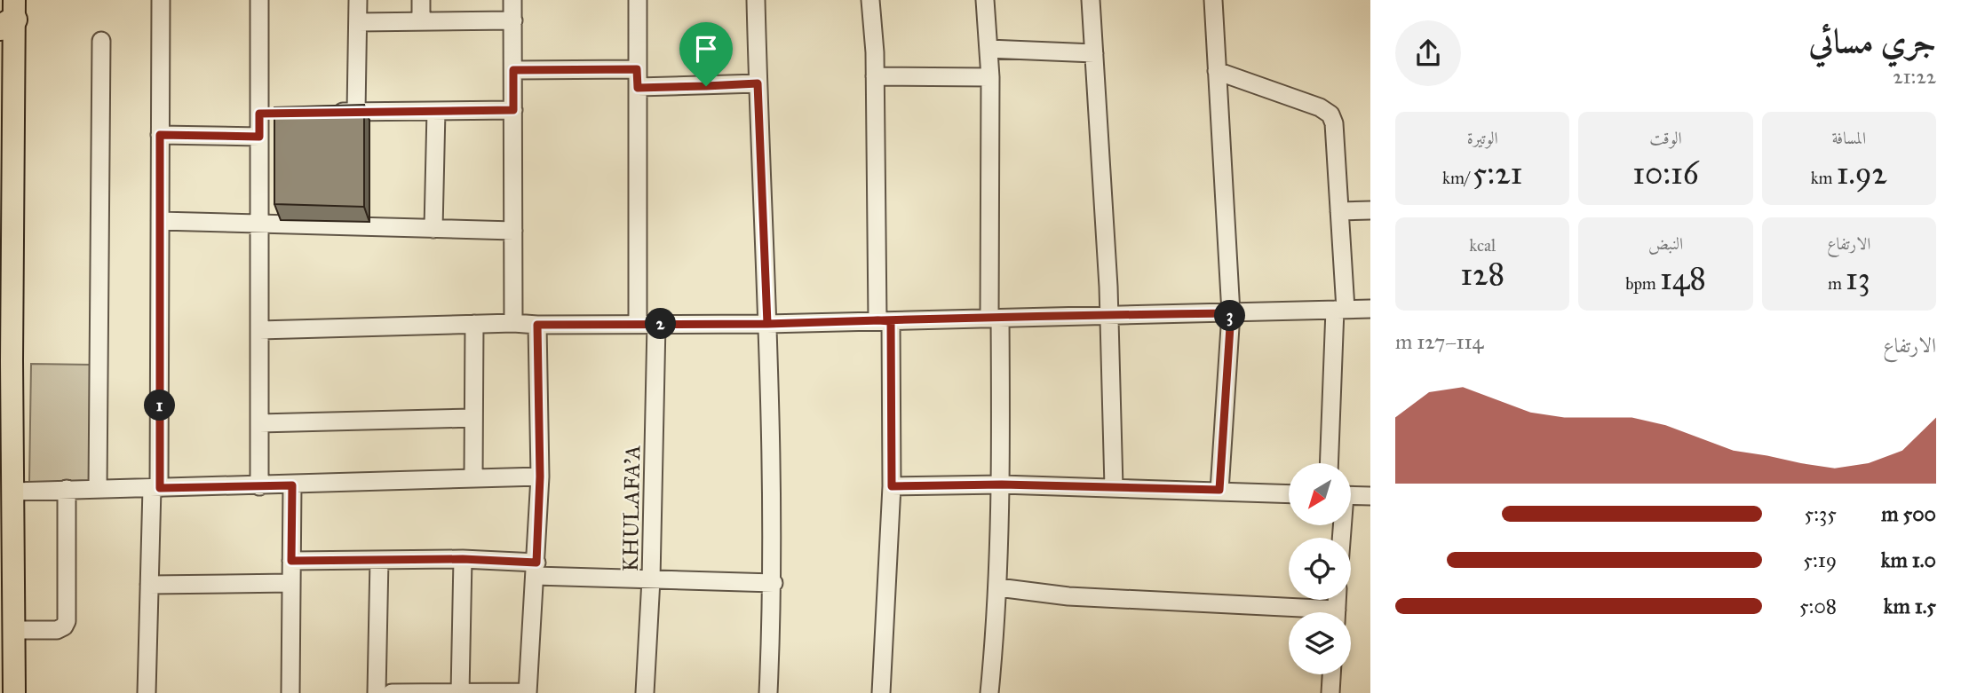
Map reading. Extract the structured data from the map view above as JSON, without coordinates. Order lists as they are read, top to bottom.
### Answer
{
  "streets": {
    "street": ["KHULAFA'A"]
  },
  "north": "bottom left",
  "page": {
    "heading": ["جري مسائي", "21:22"],
    "stats": [
      ["المسافة", "1.92 km"],
      ["الوقت", "10:16"],
      ["الوتيرة", "5:21 /km"],
      ["الارتفاع", "13 m"],
      ["النبض", "148 bpm"],
      ["kcal", "128"]
    ],
    "pins": ["3", "2", "1"],
    "chart": ["الارتفاع", "114–127 m"],
    "list": [
      {
        "name": "500 m",
        "note": "5:35"
      },
      {
        "name": "1.0 km",
        "note": "5:19"
      },
      {
        "name": "1.5 km",
        "note": "5:08"
      }
    ]
  }
}
